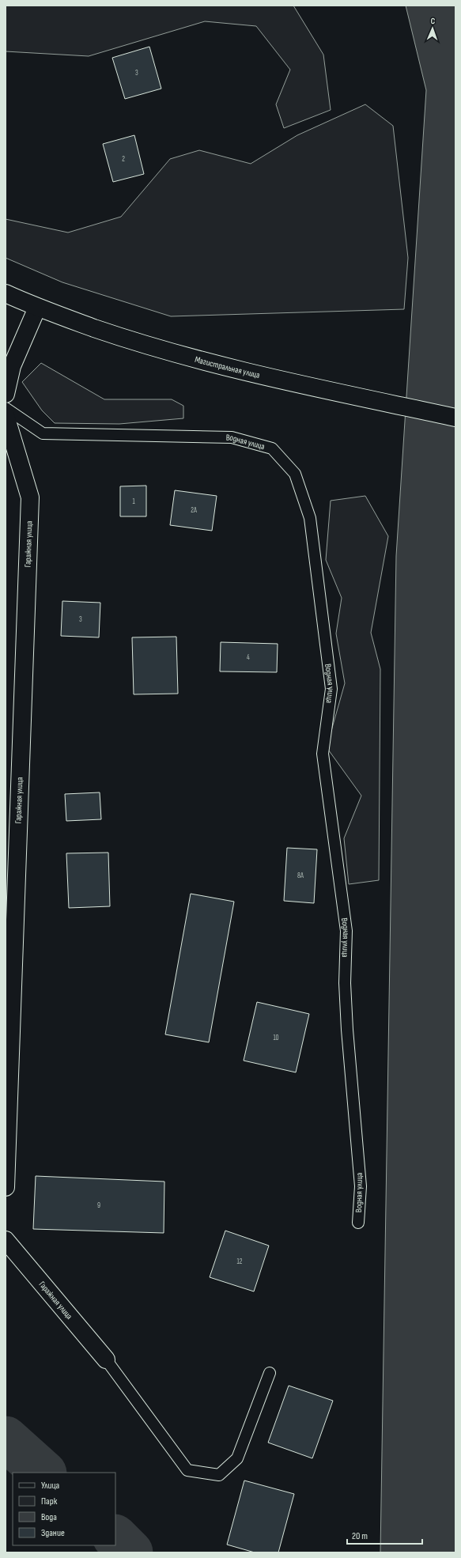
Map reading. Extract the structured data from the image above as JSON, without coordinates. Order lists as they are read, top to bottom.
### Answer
{
  "streets": {
    "street": ["Магистральная улица", "Гаражная улица"],
    "lane": ["Водная улица"]
  },
  "house_numbers": [
    "3",
    "2",
    "1",
    "2А",
    "3",
    "4",
    "8А",
    "10",
    "9",
    "12"
  ],
  "legend": [
    "Улица",
    "Парк",
    "Вода",
    "Здание"
  ],
  "scale_bar": "20 m",
  "north": "top"
}
